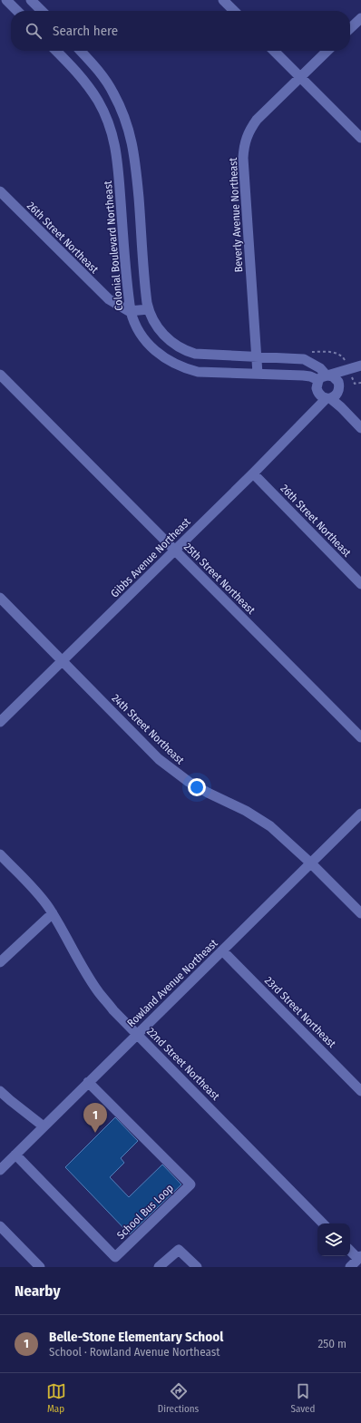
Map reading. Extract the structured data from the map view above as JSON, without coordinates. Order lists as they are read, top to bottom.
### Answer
{
  "streets": {
    "street": [
      "Beverly Avenue Northeast",
      "26th Street Northeast",
      "Colonial Boulevard Northeast",
      "Gibbs Avenue Northeast",
      "25th Street Northeast",
      "24th Street Northeast",
      "Rowland Avenue Northeast",
      "23rd Street Northeast",
      "22nd Street Northeast",
      "School Bus Loop"
    ]
  },
  "crossings": [
    ["Beverly Avenue Northeast", "Colonial Boulevard Northeast"],
    ["26th Street Northeast", "Colonial Boulevard Northeast"],
    ["26th Street Northeast", "Gibbs Avenue Northeast"],
    ["Gibbs Avenue Northeast", "25th Street Northeast"],
    ["Gibbs Avenue Northeast", "24th Street Northeast"],
    ["24th Street Northeast", "Rowland Avenue Northeast"],
    ["Rowland Avenue Northeast", "23rd Street Northeast"],
    ["Rowland Avenue Northeast", "22nd Street Northeast"],
    ["Rowland Avenue Northeast", "School Bus Loop"]
  ],
  "page": {
    "search": "Search here",
    "pins": "1",
    "heading": "Nearby",
    "list": [
      {
        "mark": "1",
        "name": "Belle-Stone Elementary School",
        "note": "School · Rowland Avenue Northeast",
        "value": "250 m"
      }
    ],
    "nav": ["Map", "Directions", "Saved"]
  }
}
